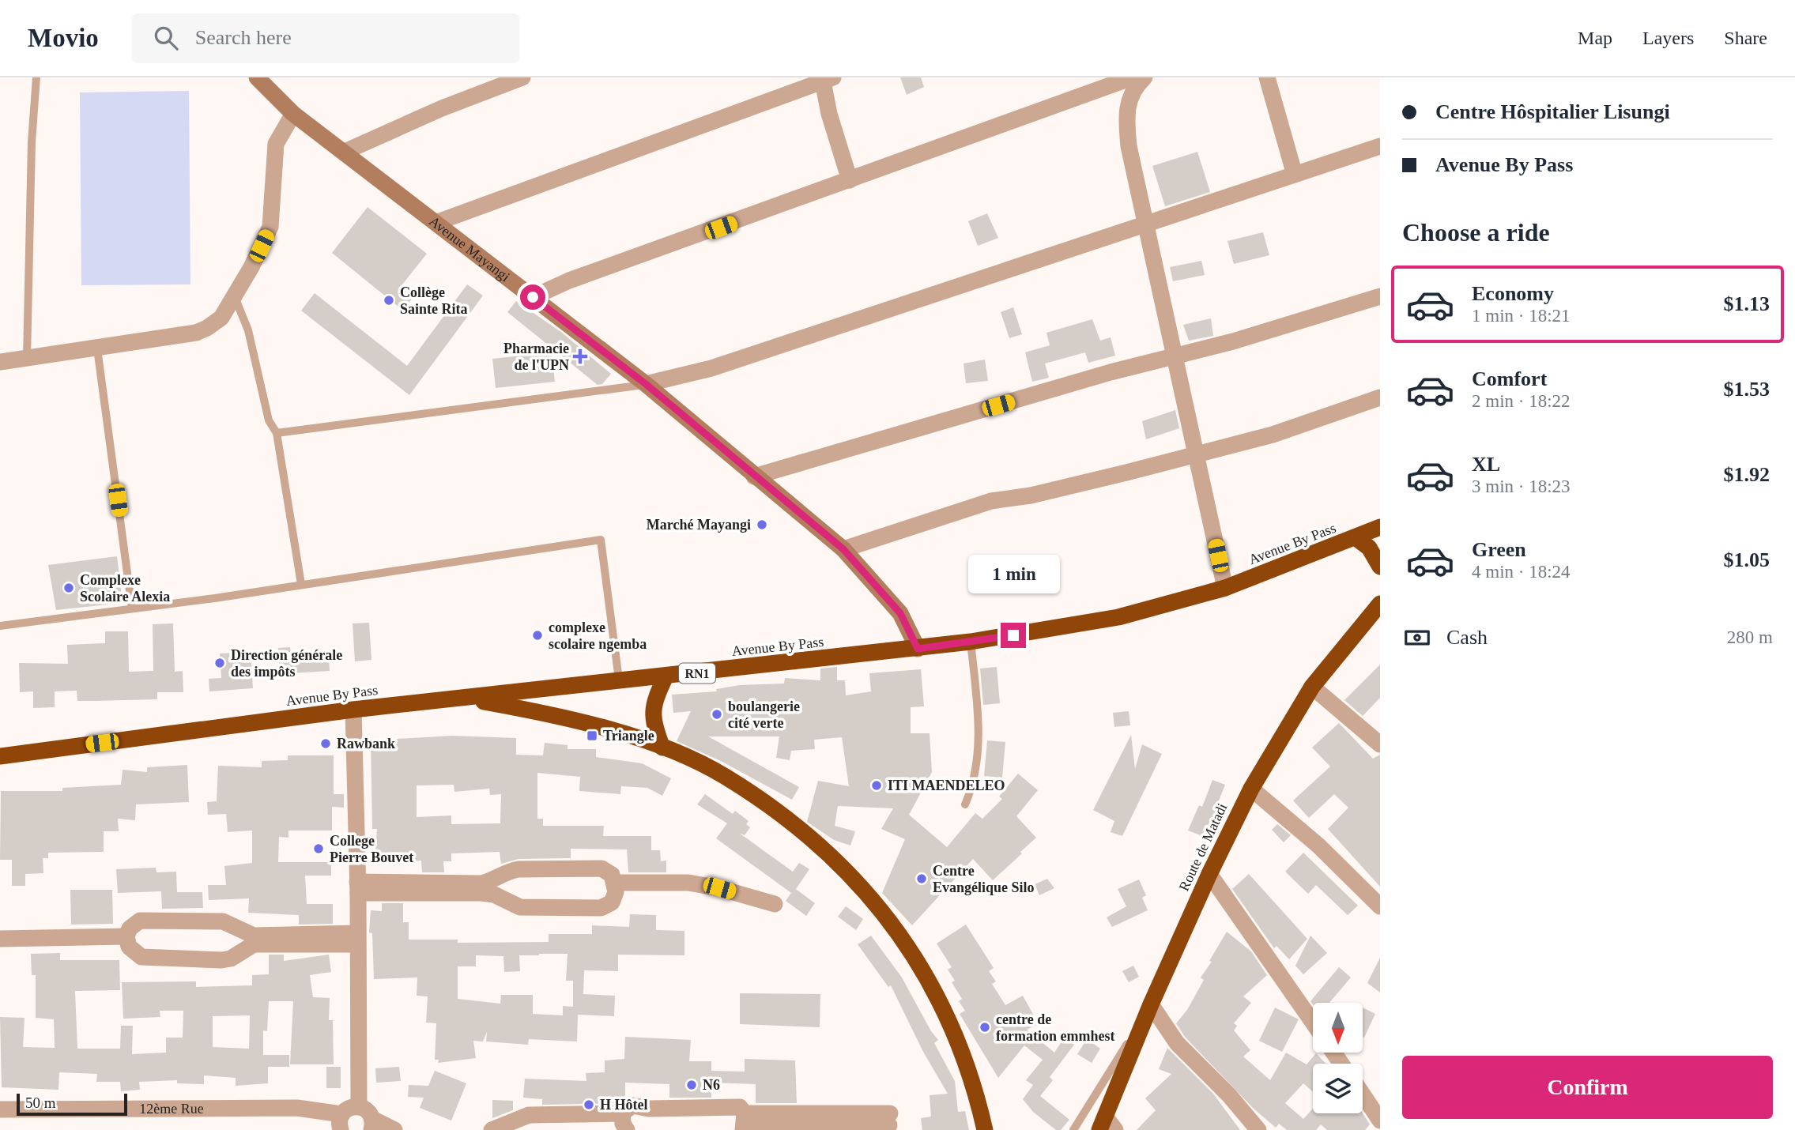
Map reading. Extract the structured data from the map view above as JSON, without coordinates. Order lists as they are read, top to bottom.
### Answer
{
  "streets": {
    "highway": ["Avenue By Pass", "RN1", "Route de Matadi"],
    "street": ["Avenue Mayangi", "12ème Rue"]
  },
  "crossings": [
    ["Avenue Mayangi", "Avenue By Pass"]
  ],
  "places": {
    "other": [
      "Collège Sainte Rita",
      "Marché Mayangi",
      "Complexe Scolaire Alexia",
      "complexe scolaire ngemba",
      "Direction générale des impôts",
      "boulangerie cité verte",
      "Rawbank",
      "ITI MAENDELEO",
      "College Pierre Bouvet",
      "Centre Evangélique Silo",
      "centre de formation emmhest",
      "N6",
      "H Hôtel"
    ],
    "health": ["Pharmacie de l'UPN"],
    "transit": ["Triangle"]
  },
  "scale_bar": "50 m",
  "north": "bottom",
  "page": {
    "header": "Movio",
    "search": "Search here",
    "nav": ["Map", "Layers", "Share"],
    "banner": ["Centre Hôspitalier Lisungi", "Avenue By Pass"],
    "heading": "Choose a ride",
    "list": [
      {
        "name": "Economy",
        "note": "1 min · 18:21",
        "value": "$1.13"
      },
      {
        "name": "Comfort",
        "note": "2 min · 18:22",
        "value": "$1.53"
      },
      {
        "name": "XL",
        "note": "3 min · 18:23",
        "value": "$1.92"
      },
      {
        "name": "Green",
        "note": "4 min · 18:24",
        "value": "$1.05"
      }
    ],
    "bubble": "1 min",
    "pay": ["Cash", "280 m"],
    "buttons": "Confirm",
    "scale": "50 m"
  }
}
